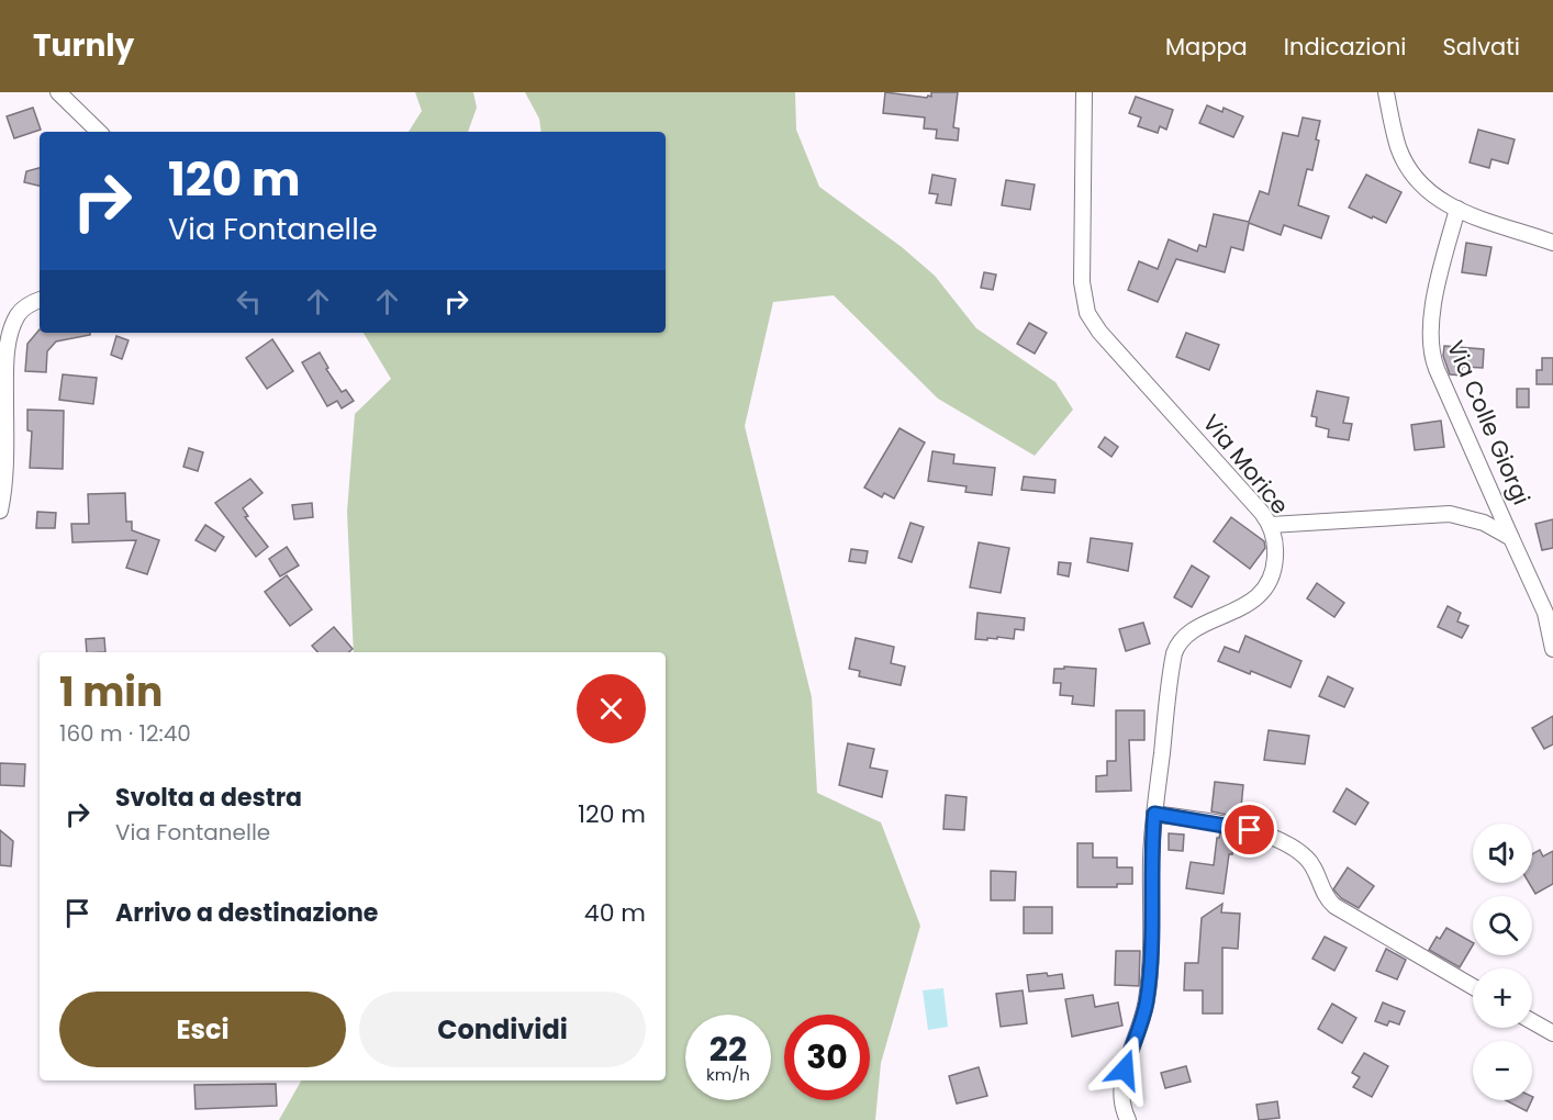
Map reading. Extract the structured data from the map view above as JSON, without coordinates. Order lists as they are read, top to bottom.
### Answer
{
  "streets": {
    "street": ["Via Colle Giorgi", "Via Morice"]
  },
  "page": {
    "header": "Turnly",
    "nav": ["Mappa", "Indicazioni", "Salvati"],
    "turn": ["120 m", "Via Fontanelle"],
    "heading": ["1 min", "160 m · 12:40"],
    "list": [
      {
        "name": "Svolta a destra",
        "note": "Via Fontanelle",
        "value": "120 m"
      },
      {
        "name": "Arrivo a destinazione",
        "value": "40 m"
      }
    ],
    "map_buttons": ["+", "−"],
    "buttons": ["Esci", "Condividi"],
    "speed": "22 km/h",
    "limit": "30"
  }
}
